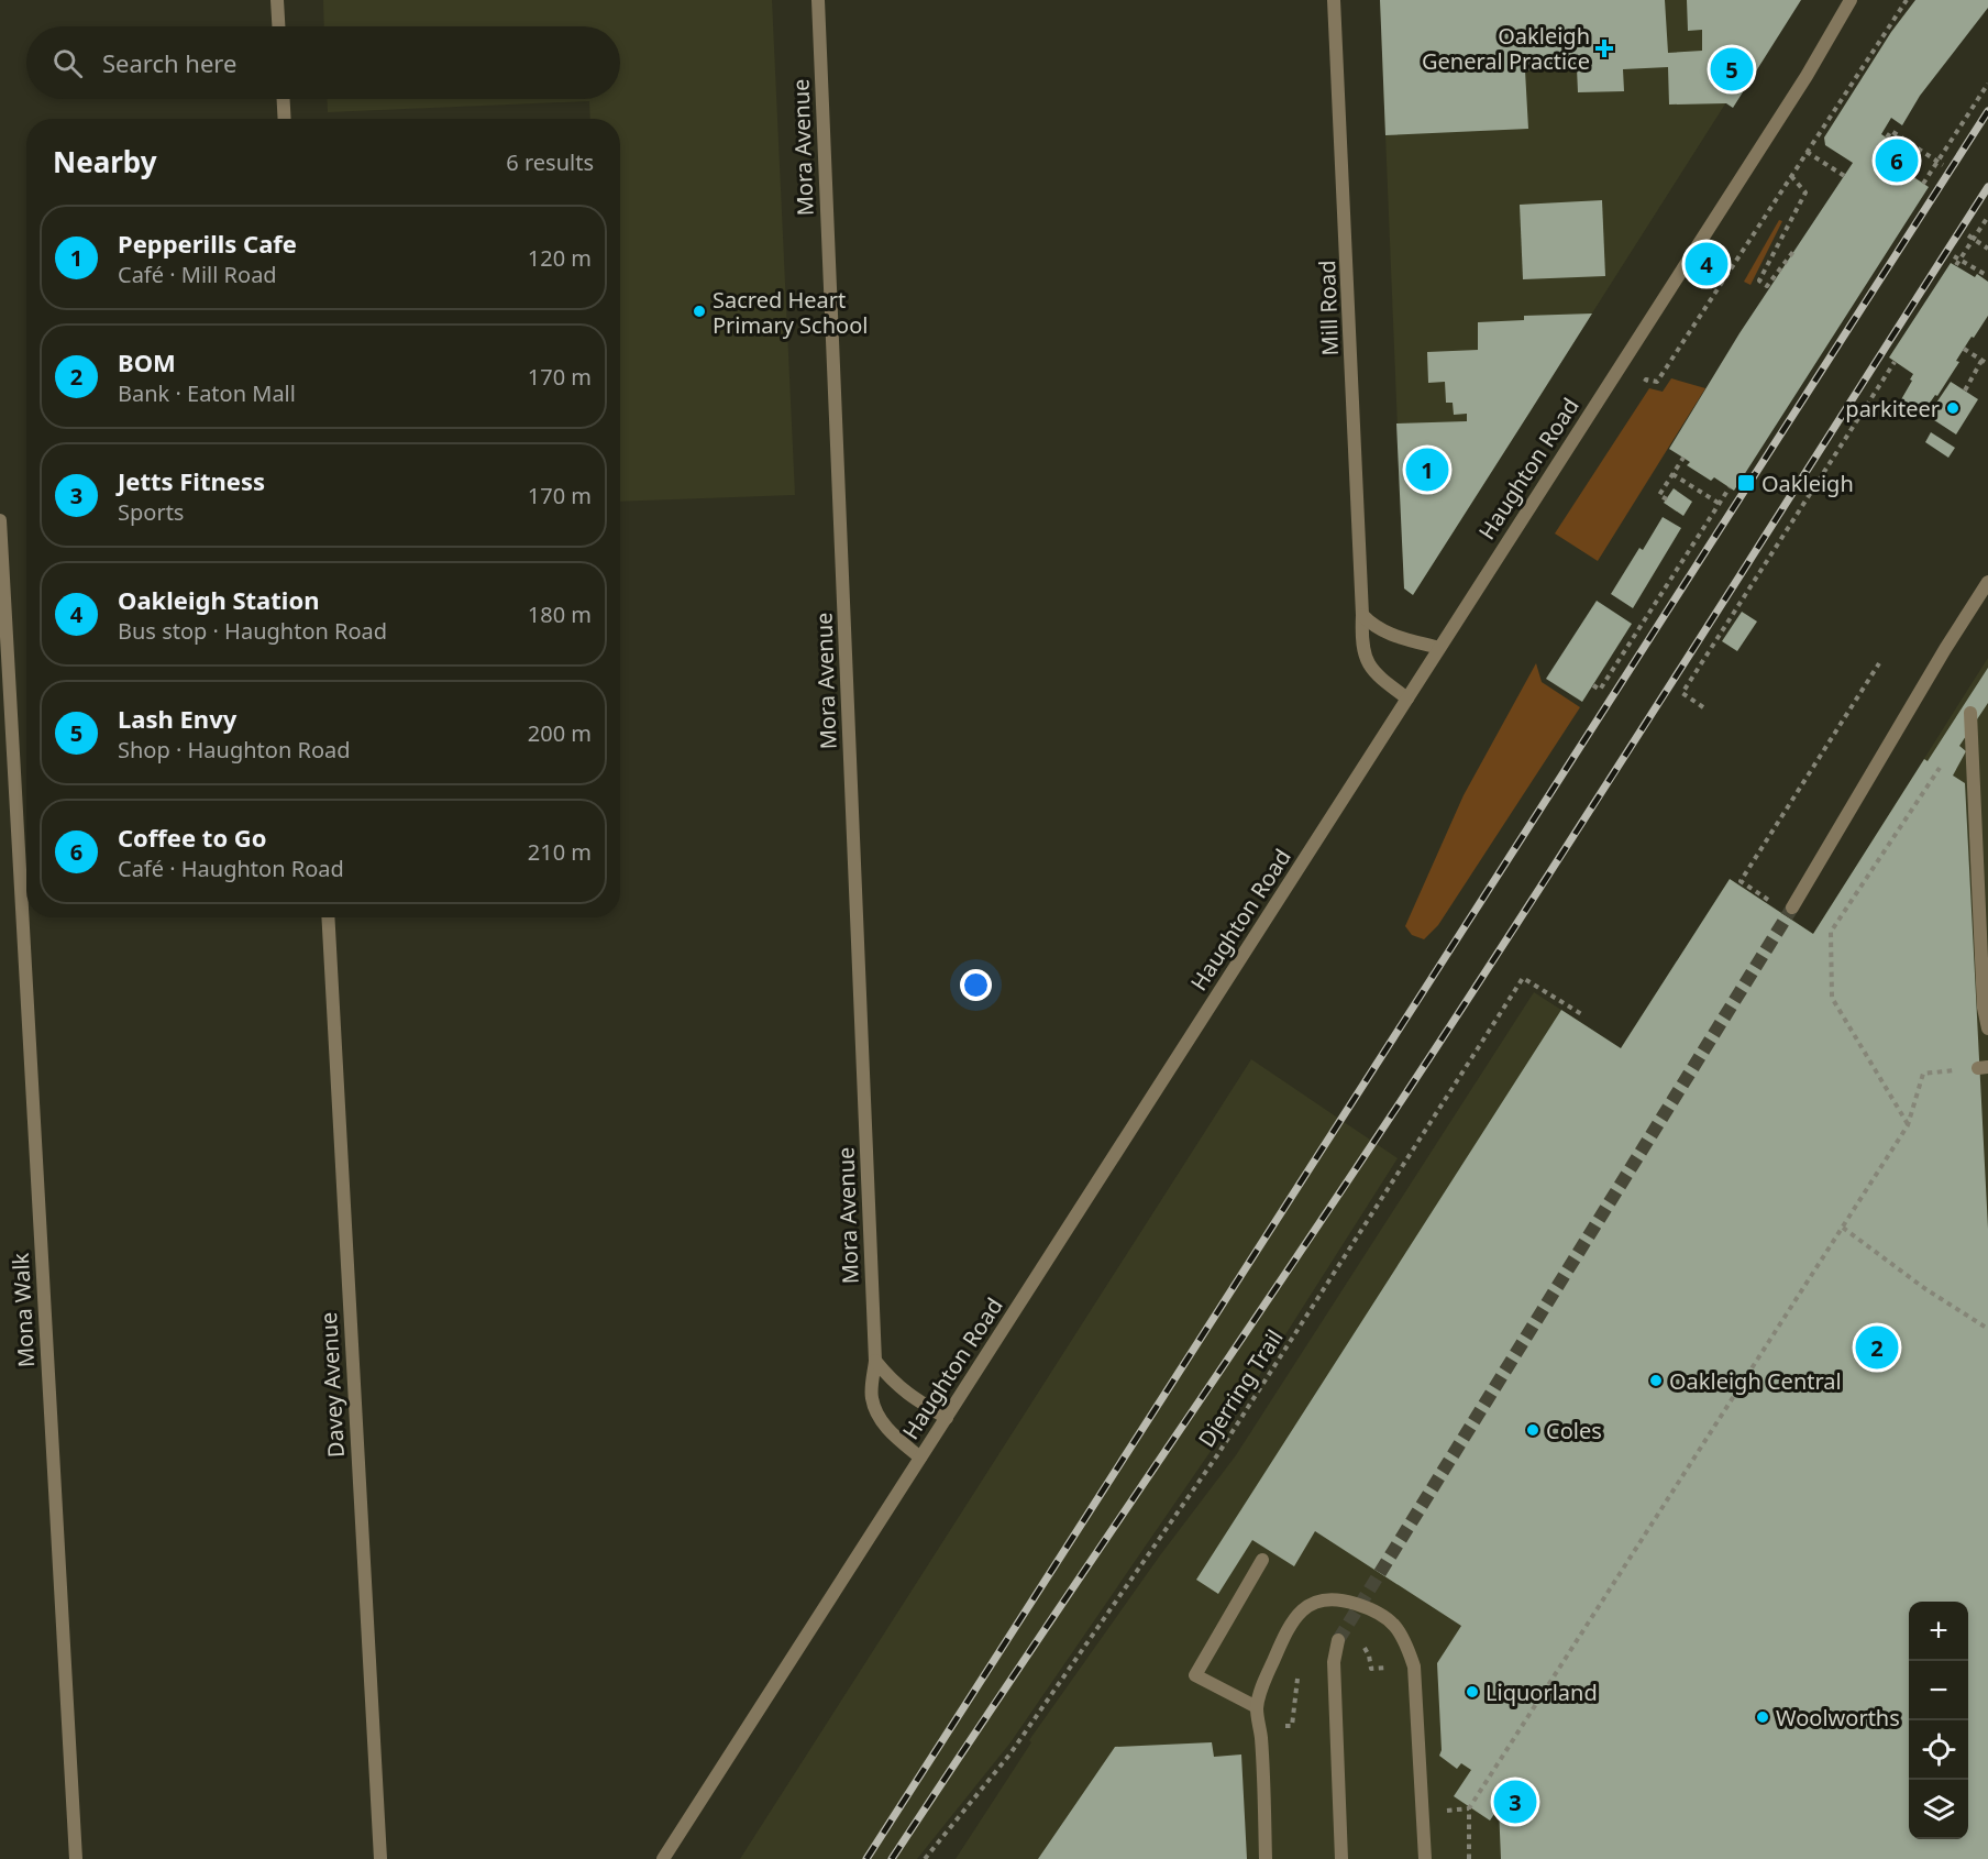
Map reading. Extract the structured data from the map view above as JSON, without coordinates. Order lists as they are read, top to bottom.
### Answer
{
  "streets": {
    "street": [
      "Mora Avenue",
      "Mill Road",
      "Haughton Road",
      "Mona Walk",
      "Davey Avenue"
    ],
    "path": ["Djerring Trail"]
  },
  "crossings": [
    ["Mora Avenue", "Haughton Road"],
    ["Mill Road", "Haughton Road"]
  ],
  "places": {
    "health": ["Oakleigh General Practice"],
    "other": [
      "Sacred Heart Primary School",
      "parkiteer",
      "Oakleigh Central",
      "Coles",
      "Liquorland",
      "Woolworths"
    ],
    "transit": ["Oakleigh"]
  },
  "page": {
    "search": "Search here",
    "pins": [
      "5",
      "6",
      "4",
      "1",
      "2",
      "3"
    ],
    "heading": ["Nearby", "6 results"],
    "list": [
      {
        "mark": "1",
        "name": "Pepperills Cafe",
        "note": "Café · Mill Road",
        "value": "120 m"
      },
      {
        "mark": "2",
        "name": "BOM",
        "note": "Bank · Eaton Mall",
        "value": "170 m"
      },
      {
        "mark": "3",
        "name": "Jetts Fitness",
        "note": "Sports",
        "value": "170 m"
      },
      {
        "mark": "4",
        "name": "Oakleigh Station",
        "note": "Bus stop · Haughton Road",
        "value": "180 m"
      },
      {
        "mark": "5",
        "name": "Lash Envy",
        "note": "Shop · Haughton Road",
        "value": "200 m"
      },
      {
        "mark": "6",
        "name": "Coffee to Go",
        "note": "Café · Haughton Road",
        "value": "210 m"
      }
    ],
    "map_buttons": ["+", "−"]
  }
}
